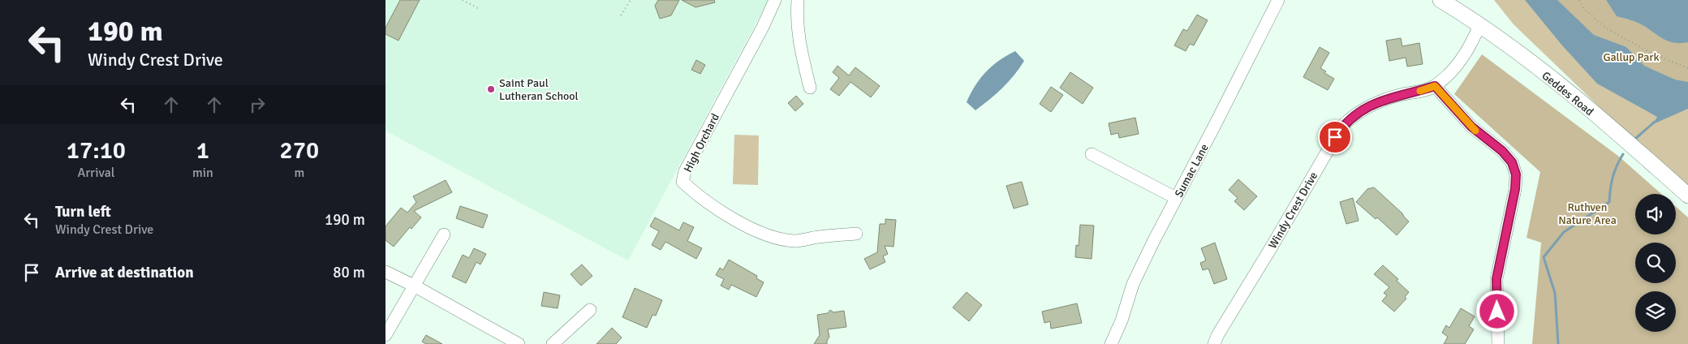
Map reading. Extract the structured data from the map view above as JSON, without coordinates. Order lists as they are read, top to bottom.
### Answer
{
  "streets": {
    "main road": ["Geddes Road"],
    "street": ["High Orchard", "Sumac Lane", "Windy Crest Drive"]
  },
  "crossings": [
    ["Geddes Road", "Windy Crest Drive"]
  ],
  "parks": ["Gallup Park", "Ruthven Nature Area"],
  "places": ["Saint Paul Lutheran School"],
  "page": {
    "turn": ["190 m", "Windy Crest Drive"],
    "eta": [
      "17:10",
      "Arrival",
      "1",
      "min",
      "270",
      "m"
    ],
    "list": [
      {
        "name": "Turn left",
        "note": "Windy Crest Drive",
        "value": "190 m"
      },
      {
        "name": "Arrive at destination",
        "value": "80 m"
      }
    ]
  }
}
